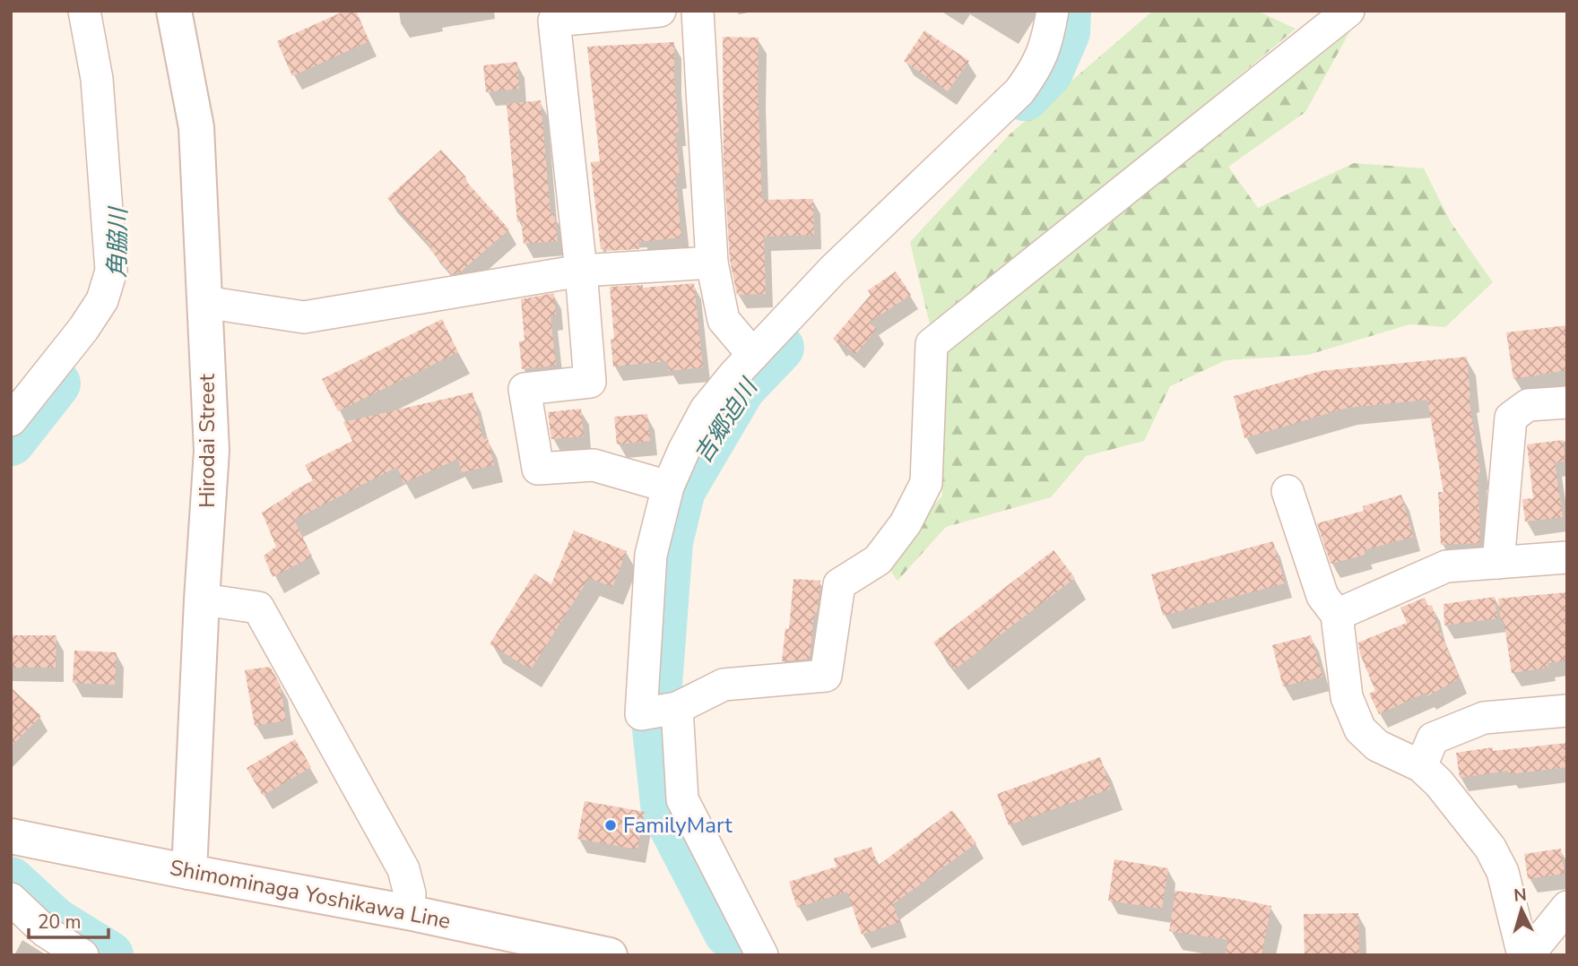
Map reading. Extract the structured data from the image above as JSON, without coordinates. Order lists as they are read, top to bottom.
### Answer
{
  "streets": {
    "street": ["Hirodai Street", "Shimominaga Yoshikawa Line"]
  },
  "crossings": [
    ["Hirodai Street", "Shimominaga Yoshikawa Line"]
  ],
  "water": ["角脇川", "吉郷迫川"],
  "places": ["FamilyMart"],
  "scale_bar": "20 m",
  "north": "top"
}
